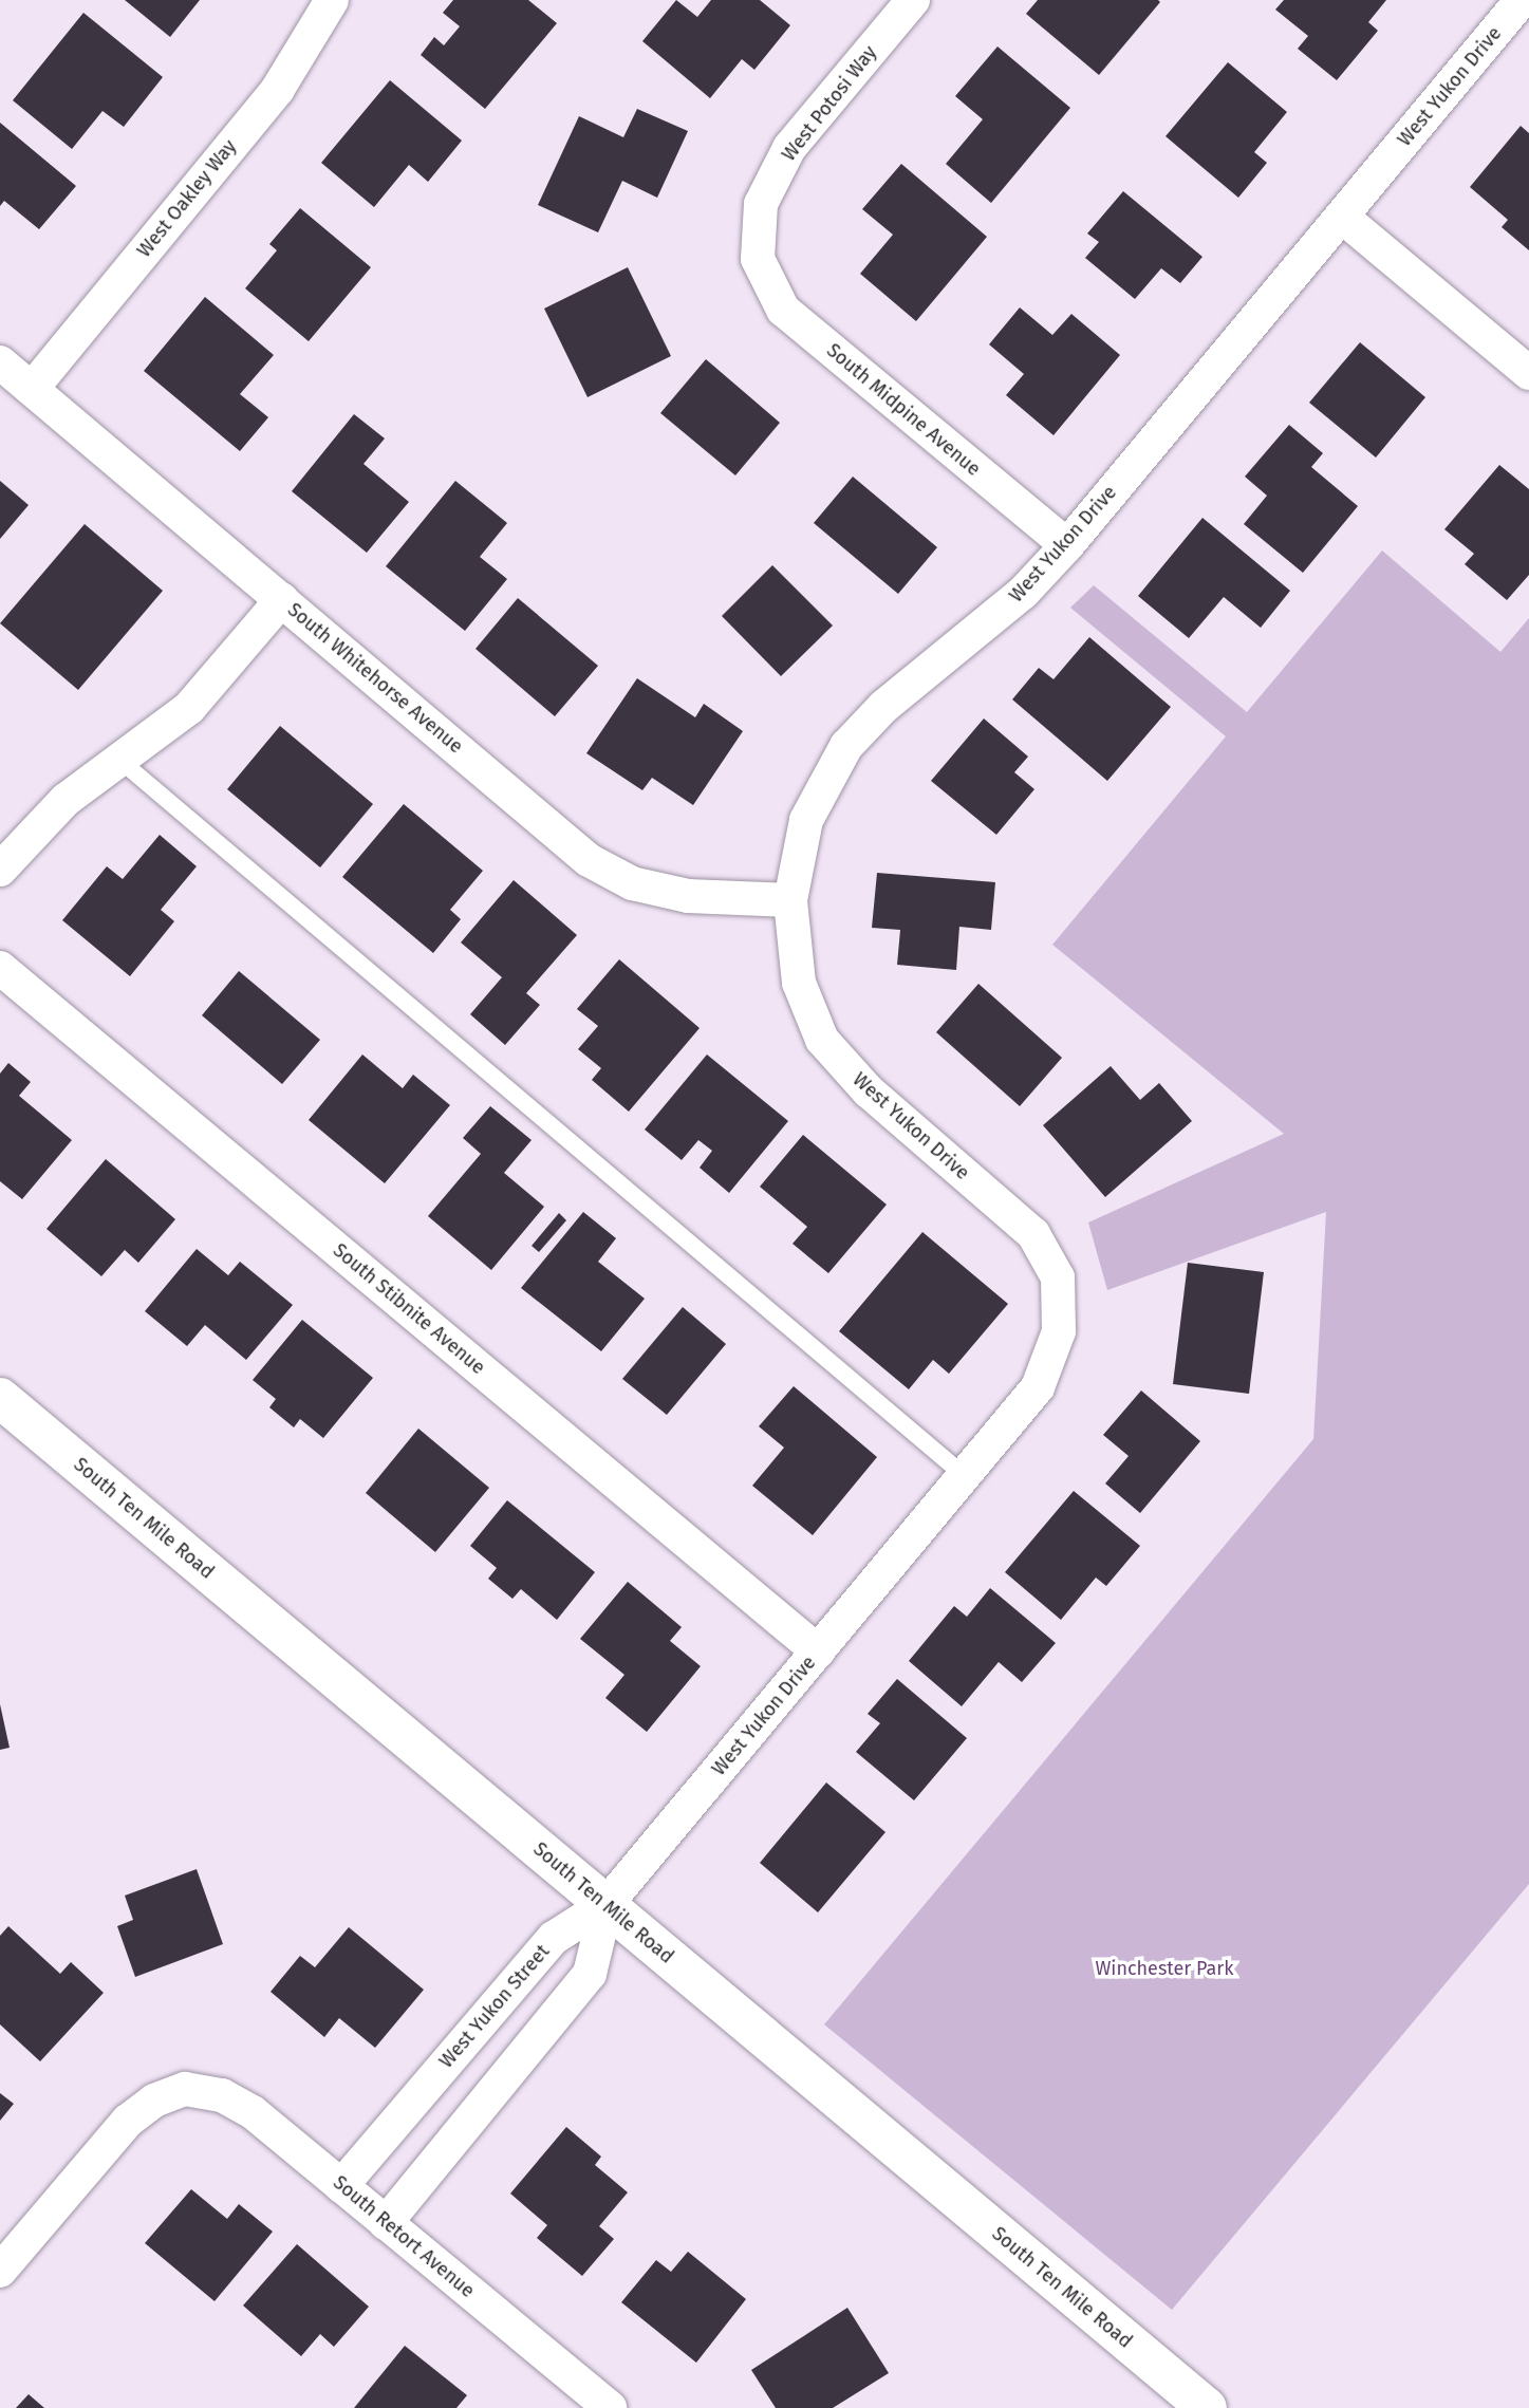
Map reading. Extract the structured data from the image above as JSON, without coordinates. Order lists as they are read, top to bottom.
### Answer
{
  "streets": {
    "street": [
      "West Yukon Drive",
      "West Potosi Way",
      "West Oakley Way",
      "South Midpine Avenue",
      "South Whitehorse Avenue",
      "South Stibnite Avenue",
      "South Ten Mile Road",
      "West Yukon Street",
      "South Retort Avenue"
    ]
  },
  "crossings": [
    ["West Yukon Drive", "South Midpine Avenue"],
    ["West Yukon Drive", "South Whitehorse Avenue"],
    ["West Yukon Drive", "South Stibnite Avenue"],
    ["West Yukon Drive", "South Ten Mile Road"],
    ["West Yukon Drive", "West Yukon Street"],
    ["West Potosi Way", "South Midpine Avenue"],
    ["West Oakley Way", "South Whitehorse Avenue"],
    ["South Ten Mile Road", "West Yukon Street"],
    ["West Yukon Street", "South Retort Avenue"]
  ],
  "parks": ["Winchester Park"]
}
